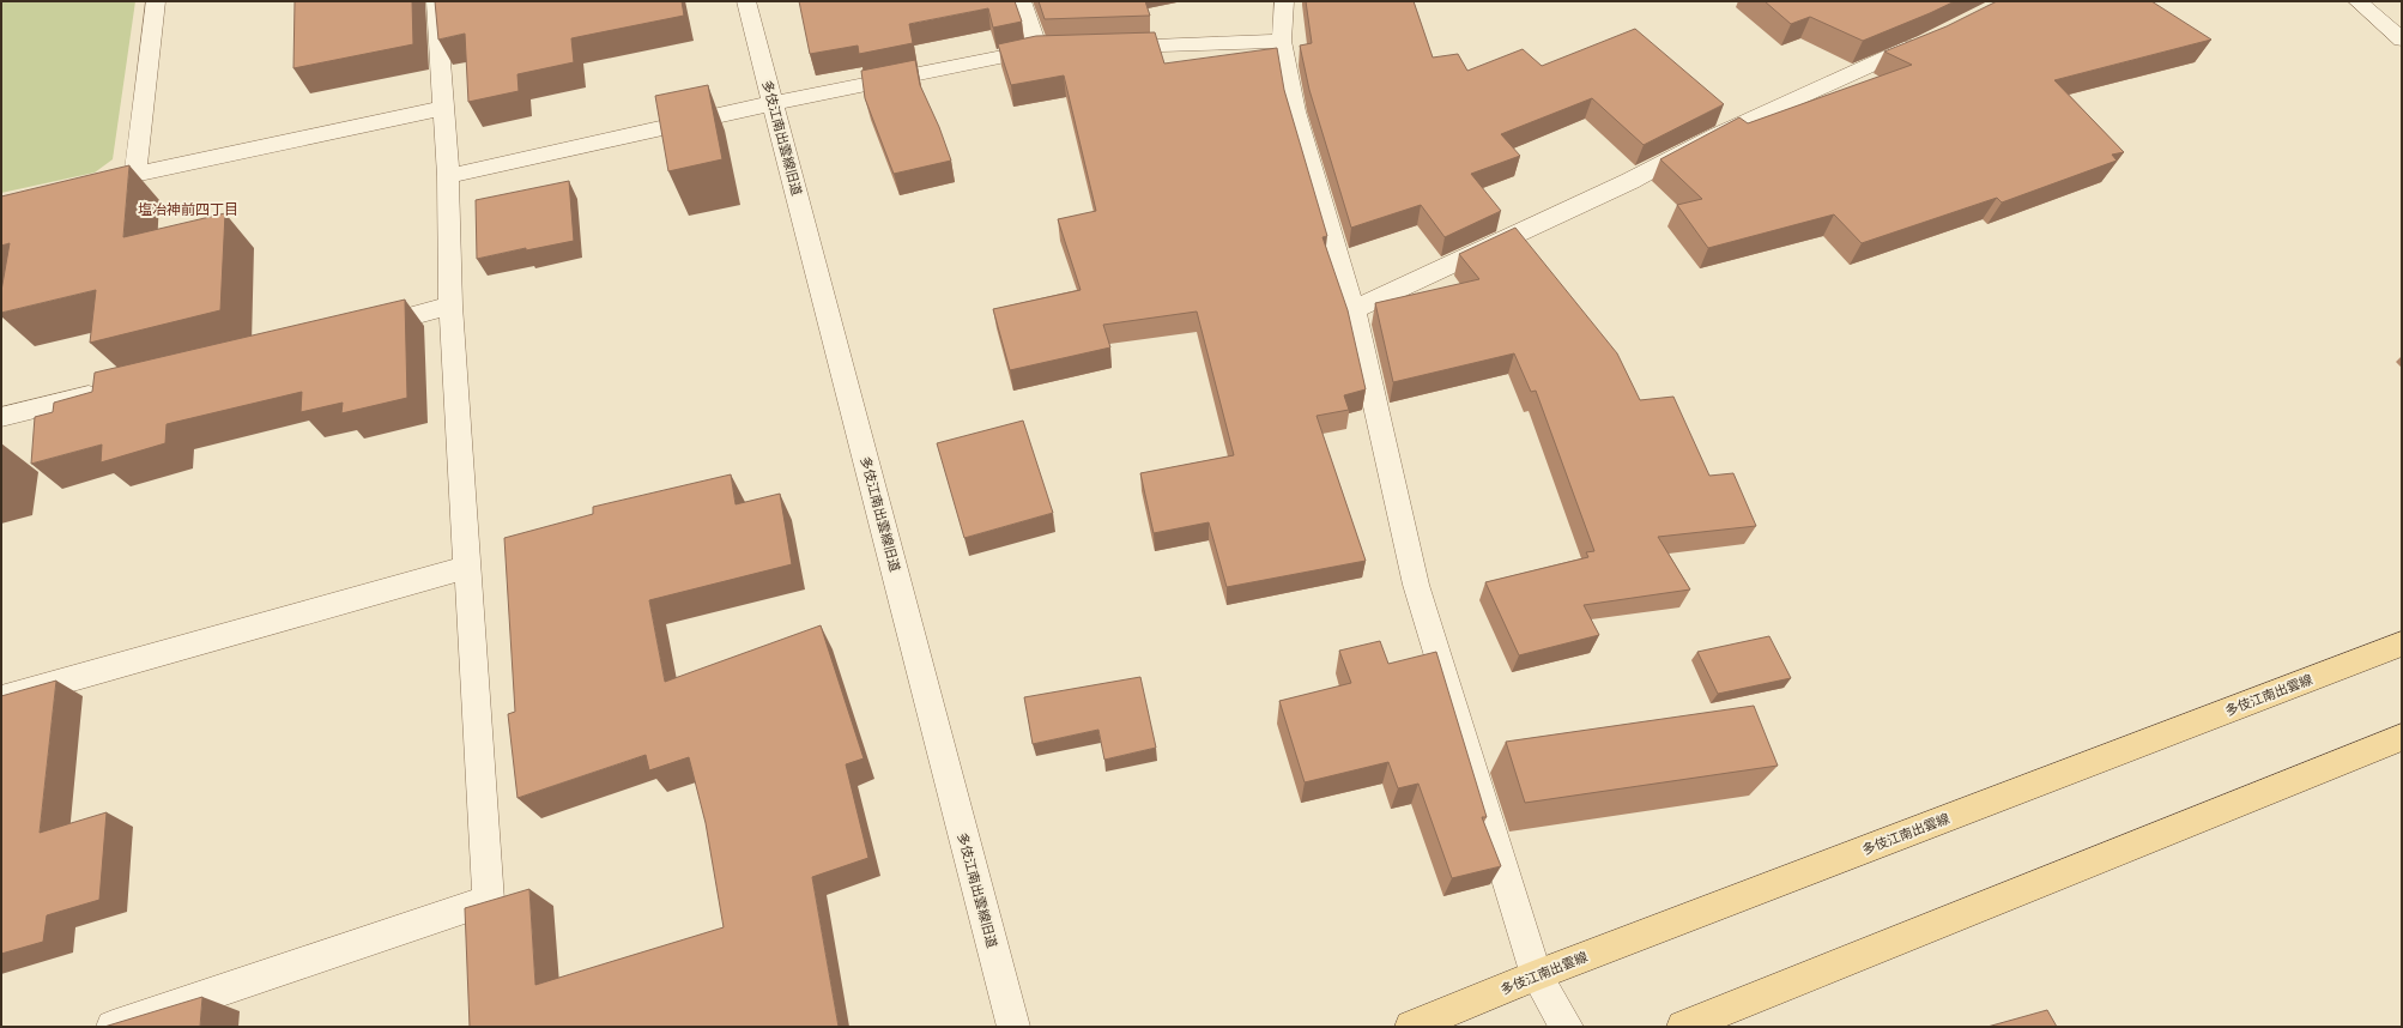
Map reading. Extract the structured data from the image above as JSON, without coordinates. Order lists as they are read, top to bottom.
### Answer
{
  "streets": {
    "main road": ["多伎江南出雲線"],
    "street": ["多伎江南出雲線旧道"]
  },
  "districts": ["塩冶神前四丁目"]
}
